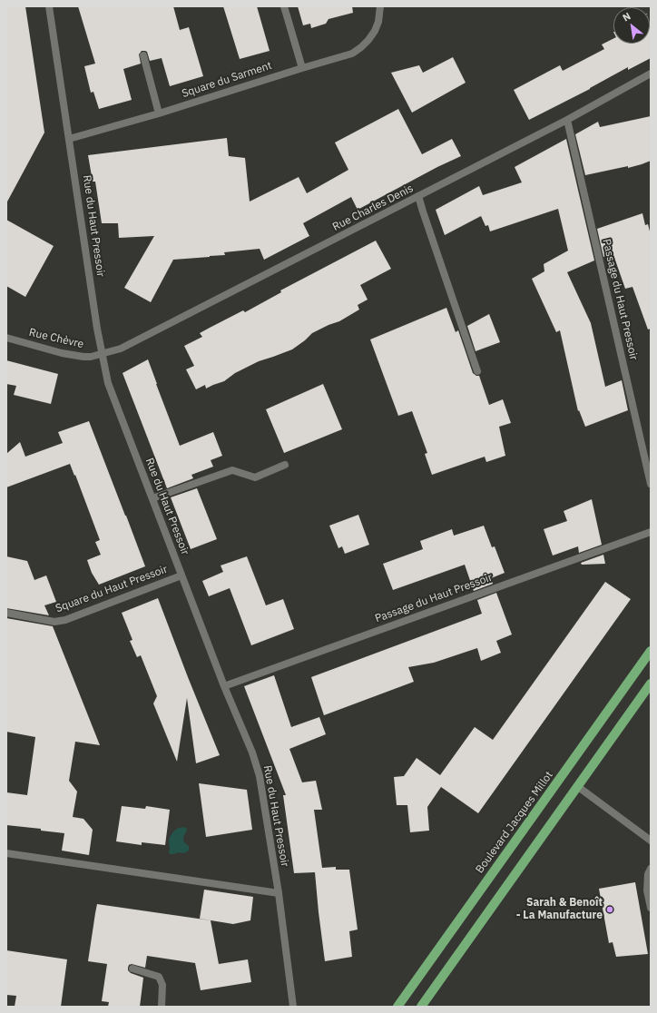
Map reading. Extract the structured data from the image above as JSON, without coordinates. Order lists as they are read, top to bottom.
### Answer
{
  "streets": {
    "main road": ["Boulevard Jacques Millot"],
    "street": [
      "Square du Sarment",
      "Rue Charles Denis",
      "Rue du Haut Pressoir",
      "Passage du Haut Pressoir",
      "Rue Chèvre",
      "Square du Haut Pressoir"
    ]
  },
  "crossings": [
    ["Square du Sarment", "Rue du Haut Pressoir"],
    ["Rue Charles Denis", "Rue du Haut Pressoir"],
    ["Rue Charles Denis", "Passage du Haut Pressoir"],
    ["Rue Charles Denis", "Rue Chèvre"],
    ["Rue du Haut Pressoir", "Passage du Haut Pressoir"],
    ["Rue du Haut Pressoir", "Rue Chèvre"],
    ["Rue du Haut Pressoir", "Square du Haut Pressoir"]
  ],
  "places": ["Sarah & Benoît - La Manufacture"],
  "north": "top left"
}
